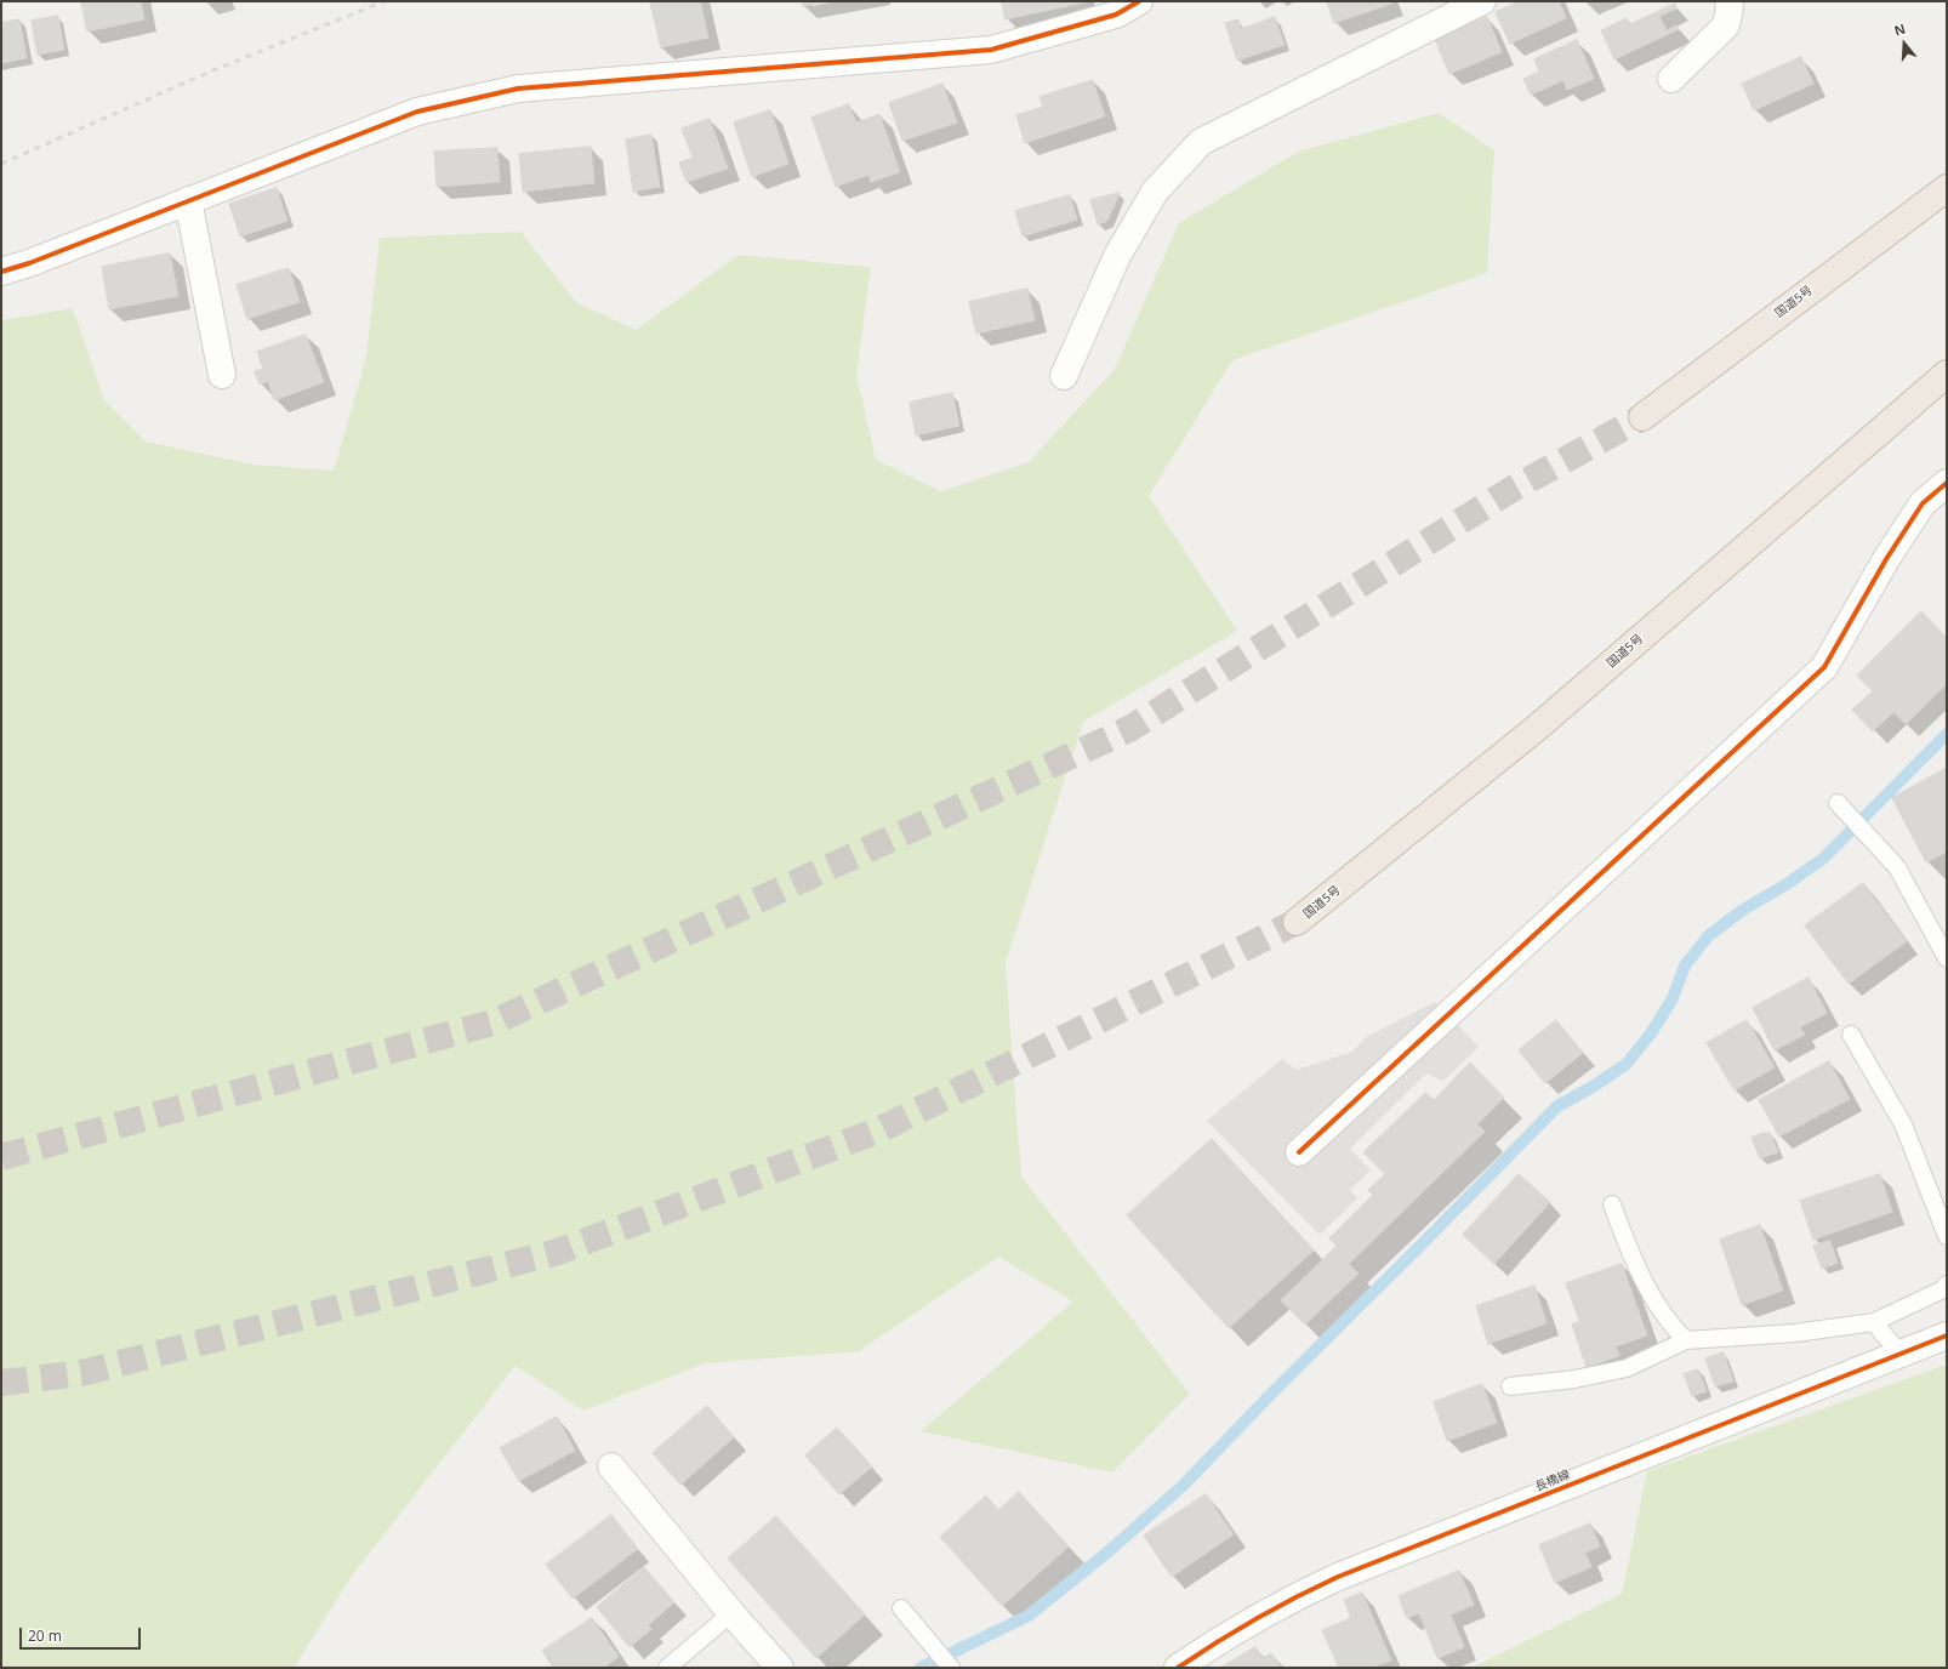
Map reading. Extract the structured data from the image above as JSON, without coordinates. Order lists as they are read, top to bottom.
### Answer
{
  "streets": {
    "highway": ["国道5号"],
    "street": ["長橋線"]
  },
  "scale_bar": "20 m",
  "north": "top"
}
